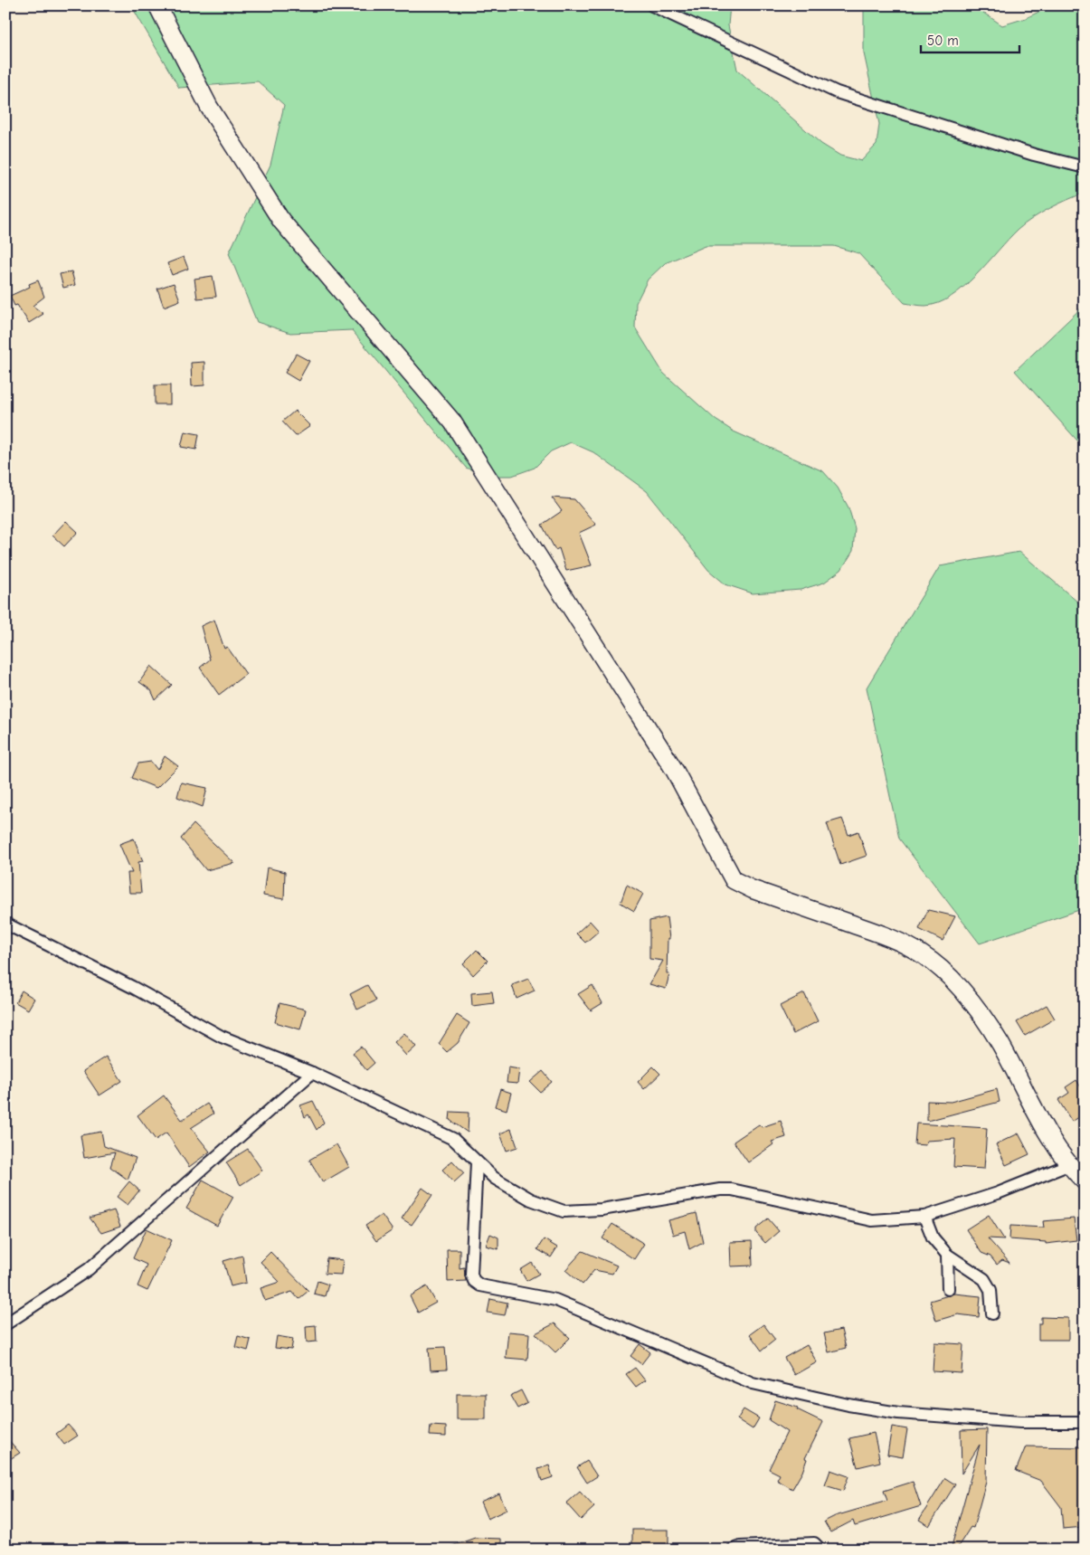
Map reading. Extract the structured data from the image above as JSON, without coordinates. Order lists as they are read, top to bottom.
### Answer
{
  "scale_bar": "50 m"
}
